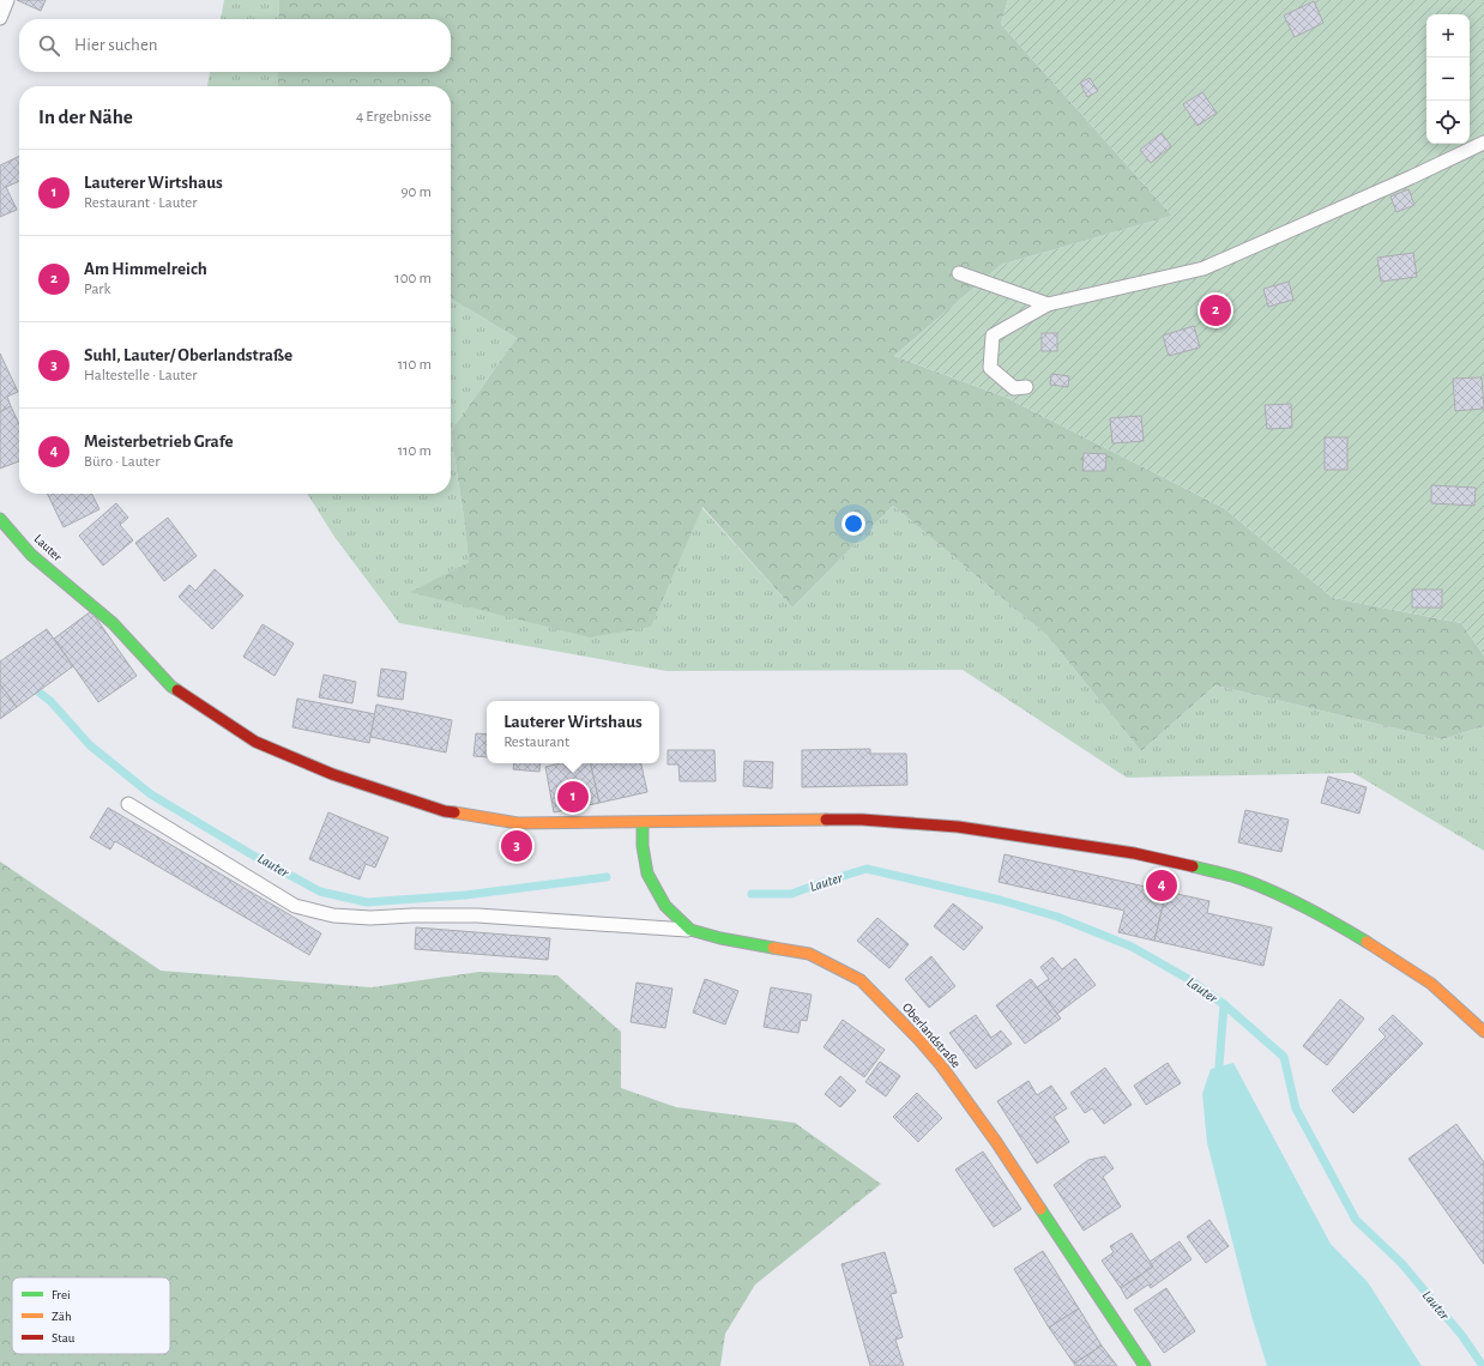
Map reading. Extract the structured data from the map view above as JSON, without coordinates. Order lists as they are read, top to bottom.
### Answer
{
  "streets": {
    "street": ["Lauter", "Oberlandstraße"]
  },
  "crossings": [
    ["Lauter", "Oberlandstraße"]
  ],
  "water": ["Lauter"],
  "legend": ["Frei", "Zäh", "Stau"],
  "page": {
    "map_buttons": ["+", "−"],
    "search": "Hier suchen",
    "heading": ["In der Nähe", "4 Ergebnisse"],
    "list": [
      {
        "mark": "1",
        "name": "Lauterer Wirtshaus",
        "note": "Restaurant · Lauter",
        "value": "90 m"
      },
      {
        "mark": "2",
        "name": "Am Himmelreich",
        "note": "Park",
        "value": "100 m"
      },
      {
        "mark": "3",
        "name": "Suhl, Lauter/ Oberlandstraße",
        "note": "Haltestelle · Lauter",
        "value": "110 m"
      },
      {
        "mark": "4",
        "name": "Meisterbetrieb Grafe",
        "note": "Büro · Lauter",
        "value": "110 m"
      }
    ],
    "pins": [
      "2",
      "1",
      "3",
      "4"
    ],
    "popup": ["Lauterer Wirtshaus", "Restaurant"]
  }
}
